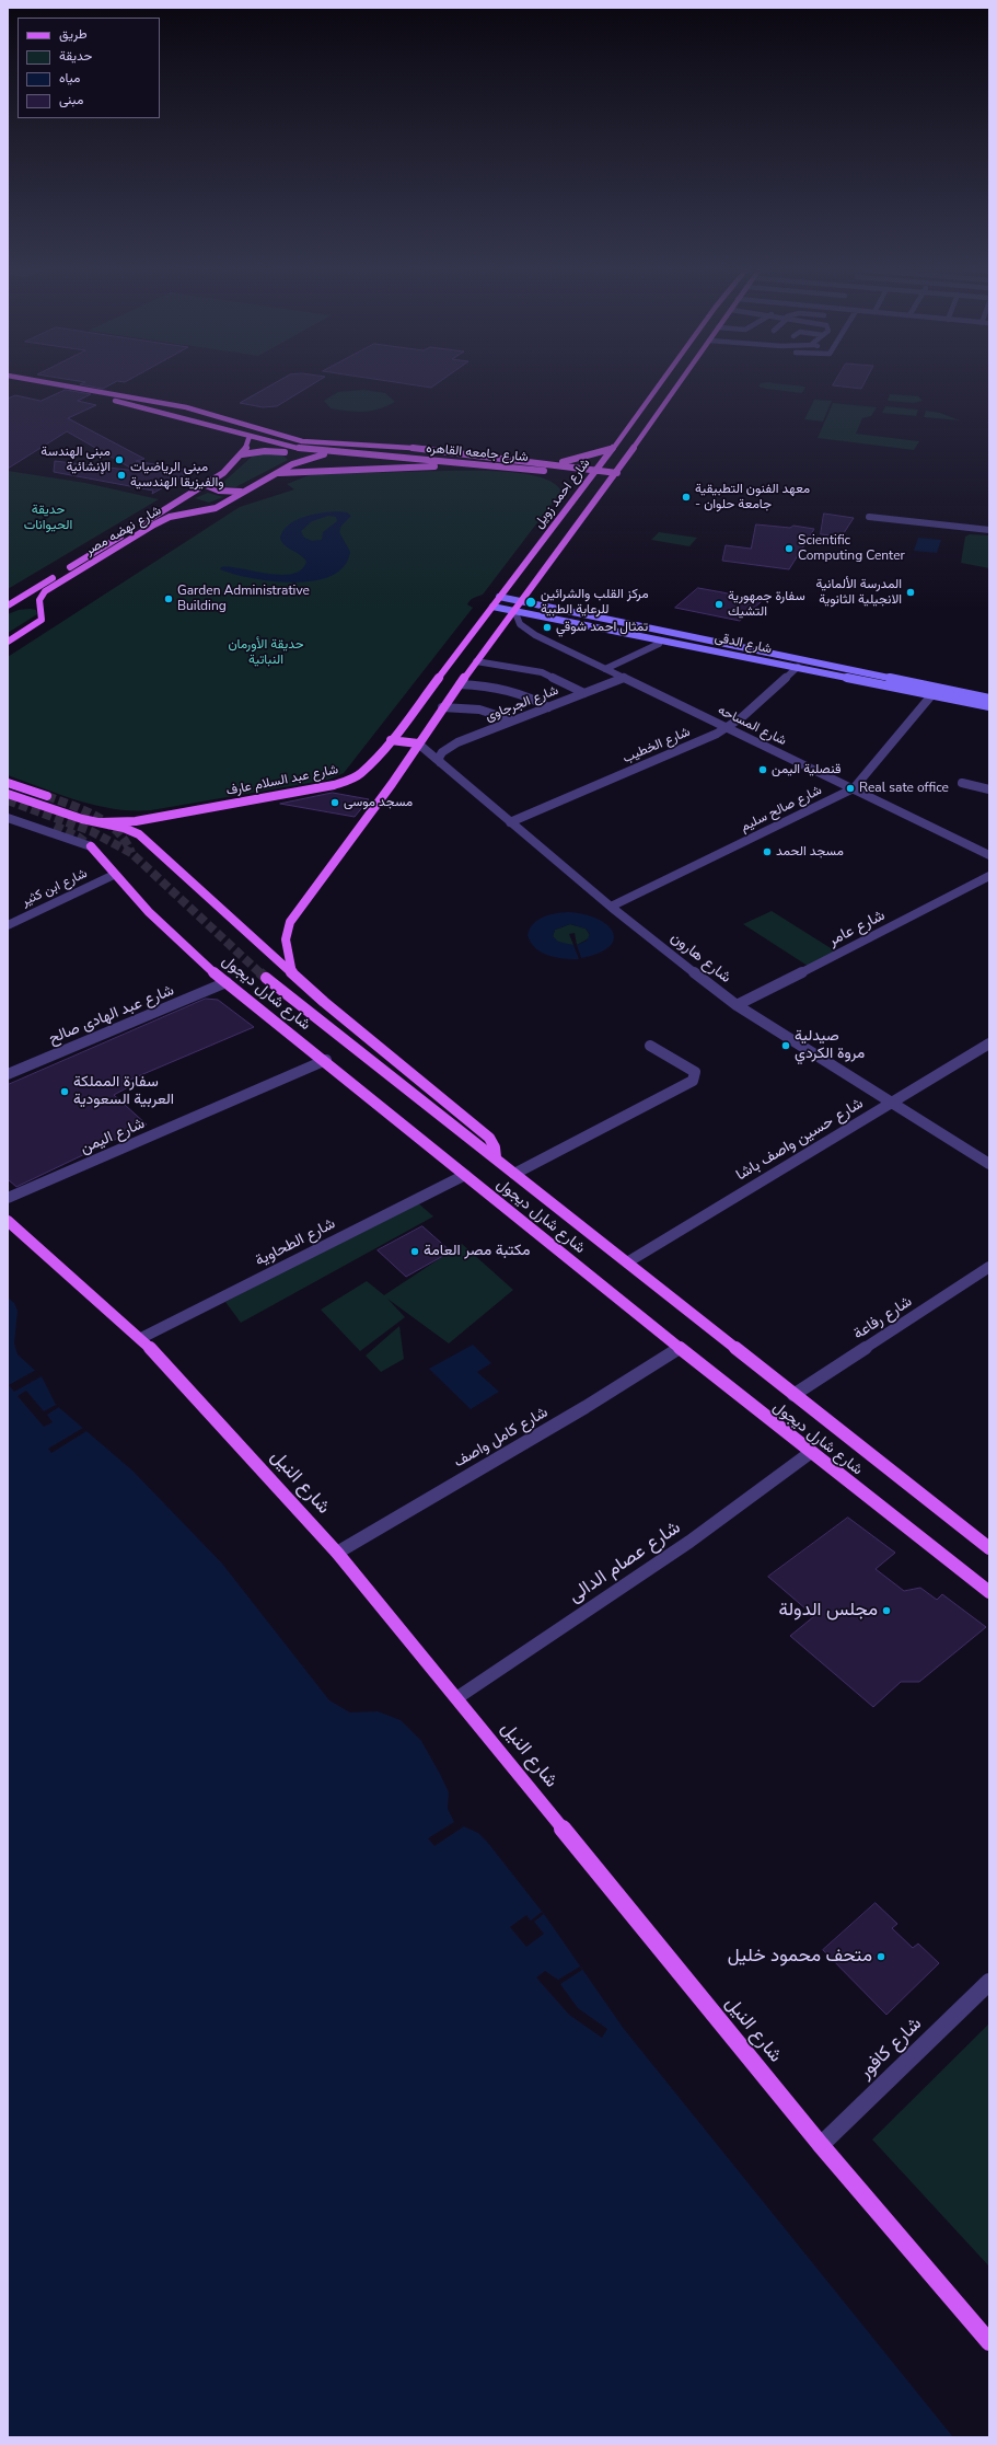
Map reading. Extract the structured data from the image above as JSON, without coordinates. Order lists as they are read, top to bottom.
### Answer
{
  "streets": {
    "main road": [
      "شارع جامعه القاهره",
      "شارع احمد زويل",
      "شارع نهضه مصر",
      "شارع الدقى",
      "شارع عبد السلام عارف",
      "شارع شارل ديجول",
      "شارع النيل"
    ],
    "street": [
      "شارع الجرجاوى",
      "شارع المساحه",
      "شارع الخطيب",
      "شارع صالح سليم",
      "شارع ابن كثير",
      "شارع عامر",
      "شارع هارون",
      "شارع عبد الهادى صالح",
      "شارع اليمن",
      "شارع حسين واصف باشا",
      "شارع الطحاوية",
      "شارع رفاعة",
      "شارع كامل واصف",
      "شارع عصام الدالى",
      "شارع كافور"
    ]
  },
  "crossings": [
    ["شارع جامعه القاهره", "شارع احمد زويل"],
    ["شارع جامعه القاهره", "شارع نهضه مصر"],
    ["شارع احمد زويل", "شارع الدقى"],
    ["شارع احمد زويل", "شارع المساحه"],
    ["شارع احمد زويل", "شارع عبد السلام عارف"],
    ["شارع الدقى", "شارع المساحه"],
    ["شارع الدقى", "شارع الخطيب"],
    ["شارع الدقى", "شارع عبد السلام عارف"],
    ["شارع الدقى", "شارع صالح سليم"],
    ["شارع الجرجاوى", "شارع المساحه"],
    ["شارع الجرجاوى", "شارع هارون"],
    ["شارع المساحه", "شارع الخطيب"],
    ["شارع المساحه", "شارع صالح سليم"],
    ["شارع الخطيب", "شارع هارون"],
    ["شارع عبد السلام عارف", "شارع شارل ديجول"],
    ["شارع صالح سليم", "شارع هارون"],
    ["شارع ابن كثير", "شارع شارل ديجول"],
    ["شارع عامر", "شارع هارون"],
    ["شارع هارون", "شارع حسين واصف باشا"],
    ["شارع شارل ديجول", "شارع عبد الهادى صالح"],
    ["شارع شارل ديجول", "شارع اليمن"],
    ["شارع شارل ديجول", "شارع حسين واصف باشا"],
    ["شارع شارل ديجول", "شارع الطحاوية"],
    ["شارع شارل ديجول", "شارع رفاعة"],
    ["شارع شارل ديجول", "شارع كامل واصف"],
    ["شارع شارل ديجول", "شارع عصام الدالى"],
    ["شارع الطحاوية", "شارع النيل"],
    ["شارع كامل واصف", "شارع النيل"],
    ["شارع النيل", "شارع عصام الدالى"],
    ["شارع النيل", "شارع كافور"]
  ],
  "parks": ["حديقة الحيوانات", "حديقة الأورمان النباتية"],
  "places": [
    "مبنى الهندسة الإنشائية",
    "مبنى الرياضيات والفيزيقا الهندسية",
    "معهد الفنون التطبيقية - جامعة حلوان",
    "Scientific Computing Center",
    "المدرسة الألمانية الانجيلية الثانوية",
    "Garden Administrative Building",
    "مركز القلب والشرائين للرعاية الطبية",
    "سفارة جمهورية التشيك",
    "تمثال احمد شوقي",
    "قنصلية اليمن",
    "Real sate office",
    "مسجد موسى",
    "مسجد الحمد",
    "صيدلية مروة الكردي",
    "سفارة المملكة العربية السعودية",
    "مكتبة مصر العامة",
    "مجلس الدولة",
    "متحف محمود خليل"
  ],
  "legend": [
    "طريق",
    "حديقة",
    "مياه",
    "مبنى"
  ]
}
